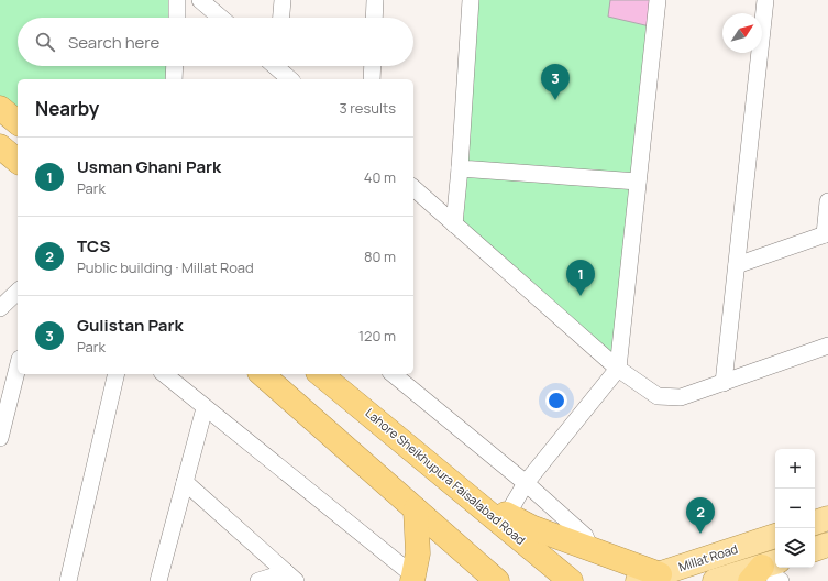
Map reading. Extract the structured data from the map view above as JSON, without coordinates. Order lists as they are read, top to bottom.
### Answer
{
  "streets": {
    "highway": ["Lahore Sheikhupura Faisalabad Road"],
    "main road": ["Millat Road"]
  },
  "north": "top right",
  "page": {
    "search": "Search here",
    "pins": ["3", "1", "2"],
    "heading": ["Nearby", "3 results"],
    "list": [
      {
        "mark": "1",
        "name": "Usman Ghani Park",
        "note": "Park",
        "value": "40 m"
      },
      {
        "mark": "2",
        "name": "TCS",
        "note": "Public building · Millat Road",
        "value": "80 m"
      },
      {
        "mark": "3",
        "name": "Gulistan Park",
        "note": "Park",
        "value": "120 m"
      }
    ],
    "map_buttons": ["+", "−"]
  }
}
